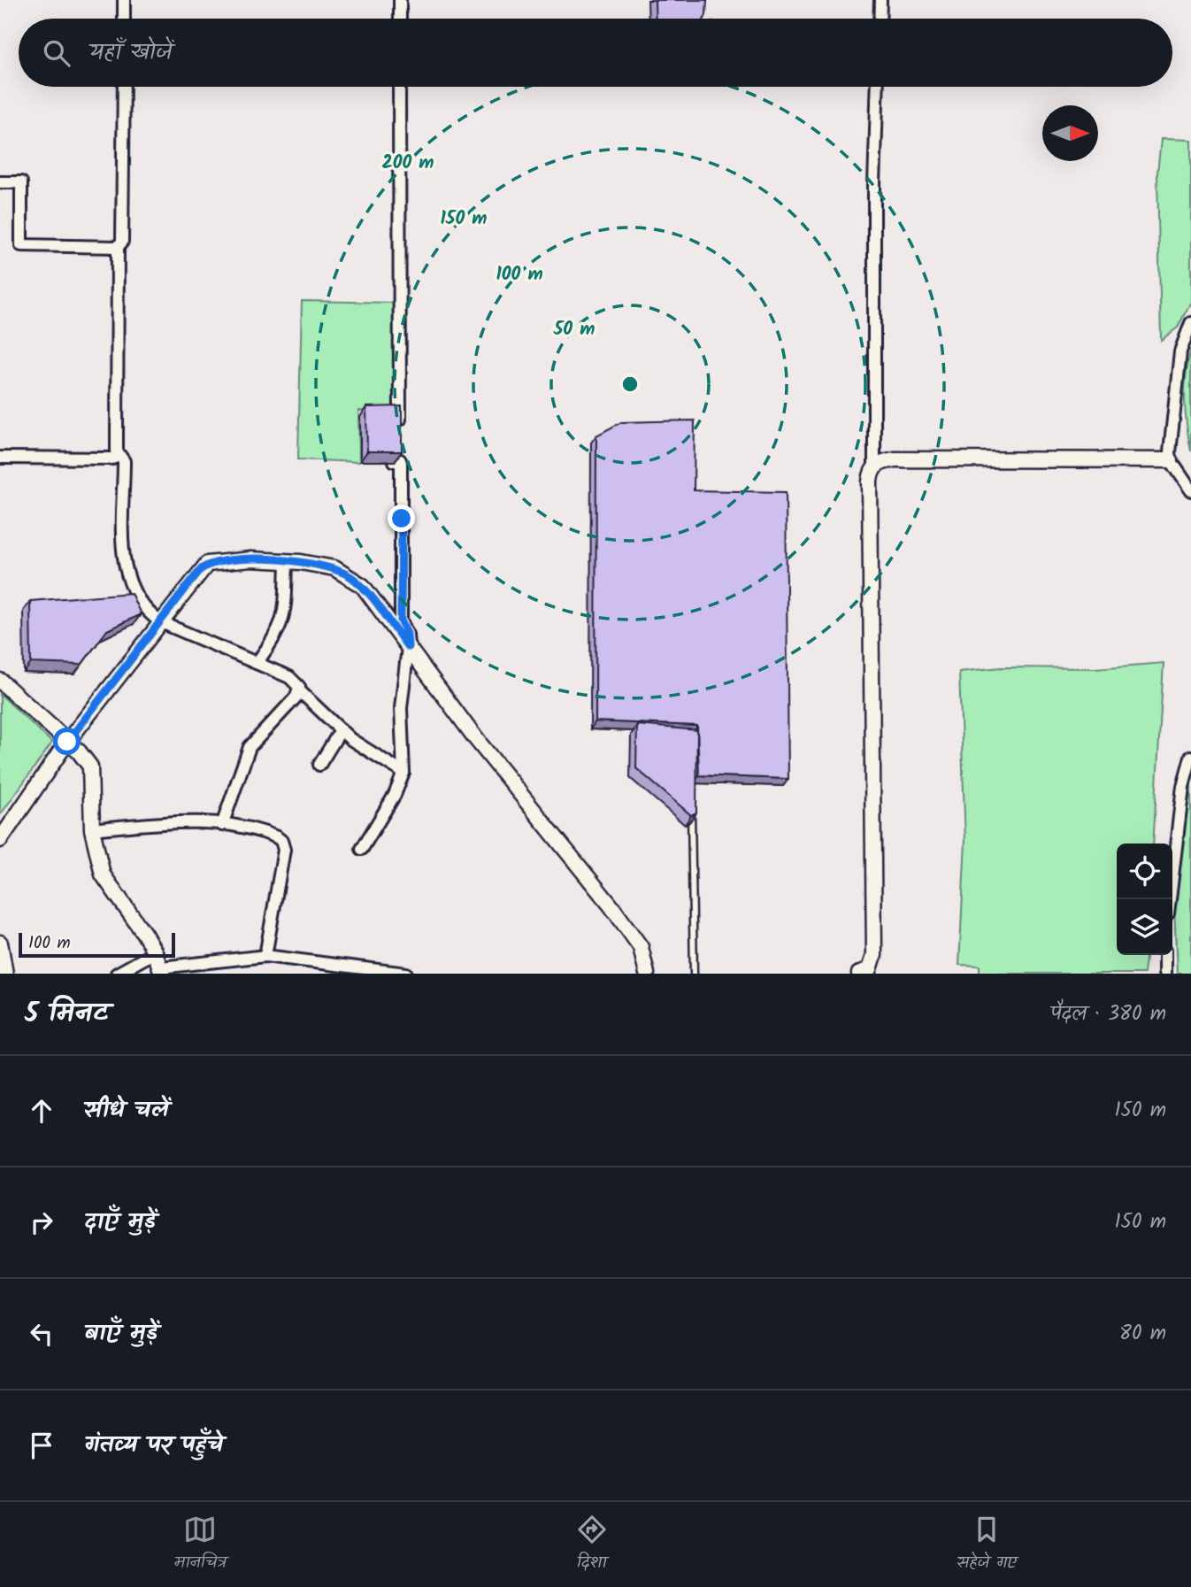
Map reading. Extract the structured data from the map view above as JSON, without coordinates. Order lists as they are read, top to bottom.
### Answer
{
  "scale_bar": "100 m",
  "north": "right",
  "page": {
    "search": "यहाँ खोजें",
    "scale": "100 m",
    "heading": ["5 मिनट", "पैदल · 380 m"],
    "list": [
      ["सीधे चलें", "150 m"],
      ["दाएँ मुड़ें", "150 m"],
      ["बाएँ मुड़ें", "80 m"],
      "गंतव्य पर पहुँचे"
    ],
    "nav": ["मानचित्र", "दिशा", "सहेजे गए"]
  },
  "rings": [
    "200 m",
    "150 m",
    "100 m",
    "50 m"
  ]
}
